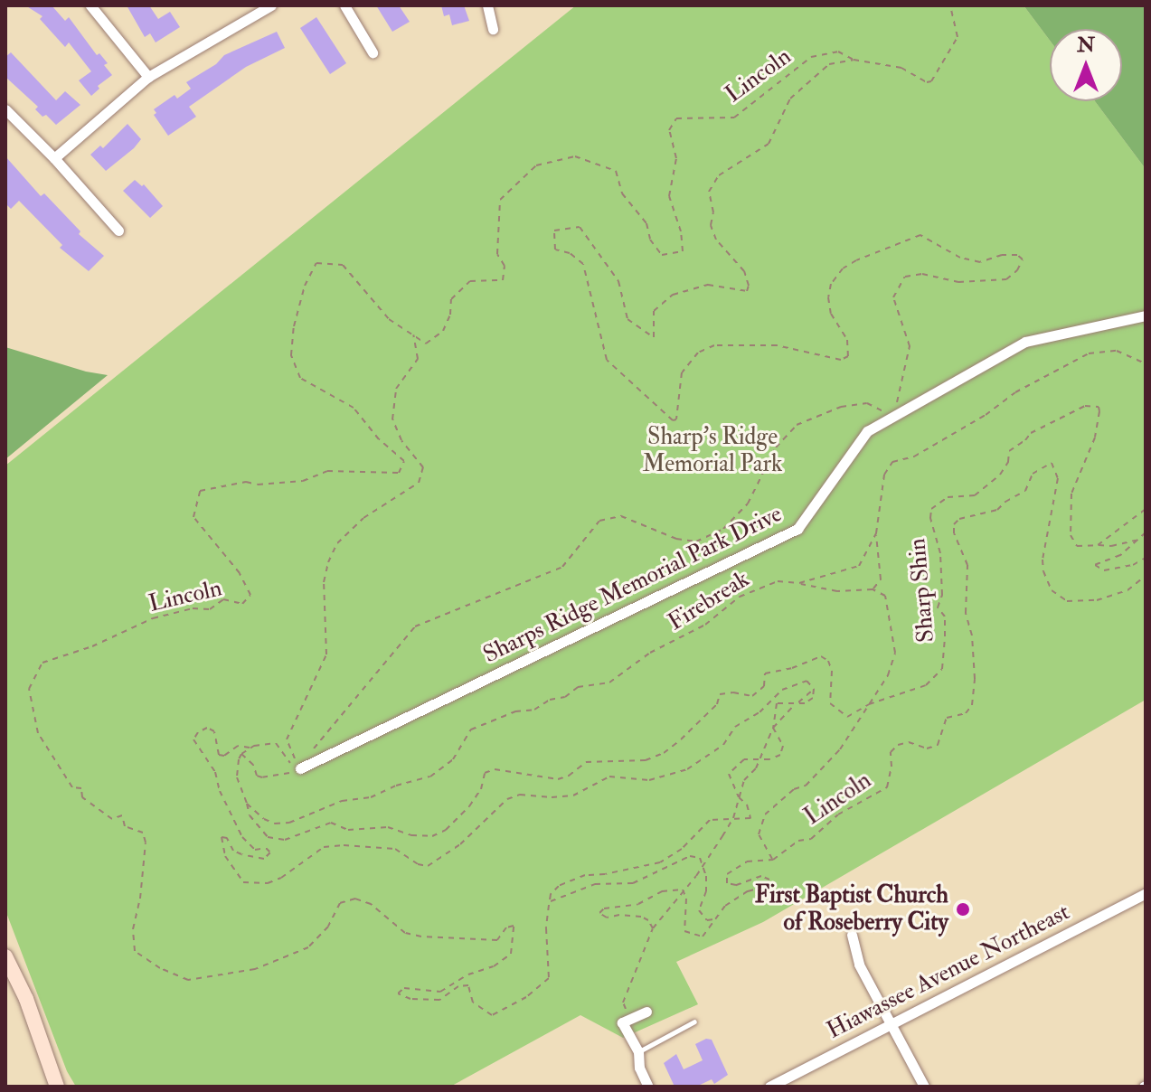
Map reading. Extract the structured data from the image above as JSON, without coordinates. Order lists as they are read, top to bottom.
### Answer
{
  "streets": {
    "street": ["Sharps Ridge Memorial Park Drive", "Hiawassee Avenue Northeast"],
    "path": ["Lincoln", "Sharp Shin", "Firebreak"]
  },
  "crossings": [
    ["Sharp Shin", "Firebreak"]
  ],
  "parks": ["Sharp's Ridge Memorial Park"],
  "places": ["First Baptist Church of Roseberry City"],
  "north": "top"
}
